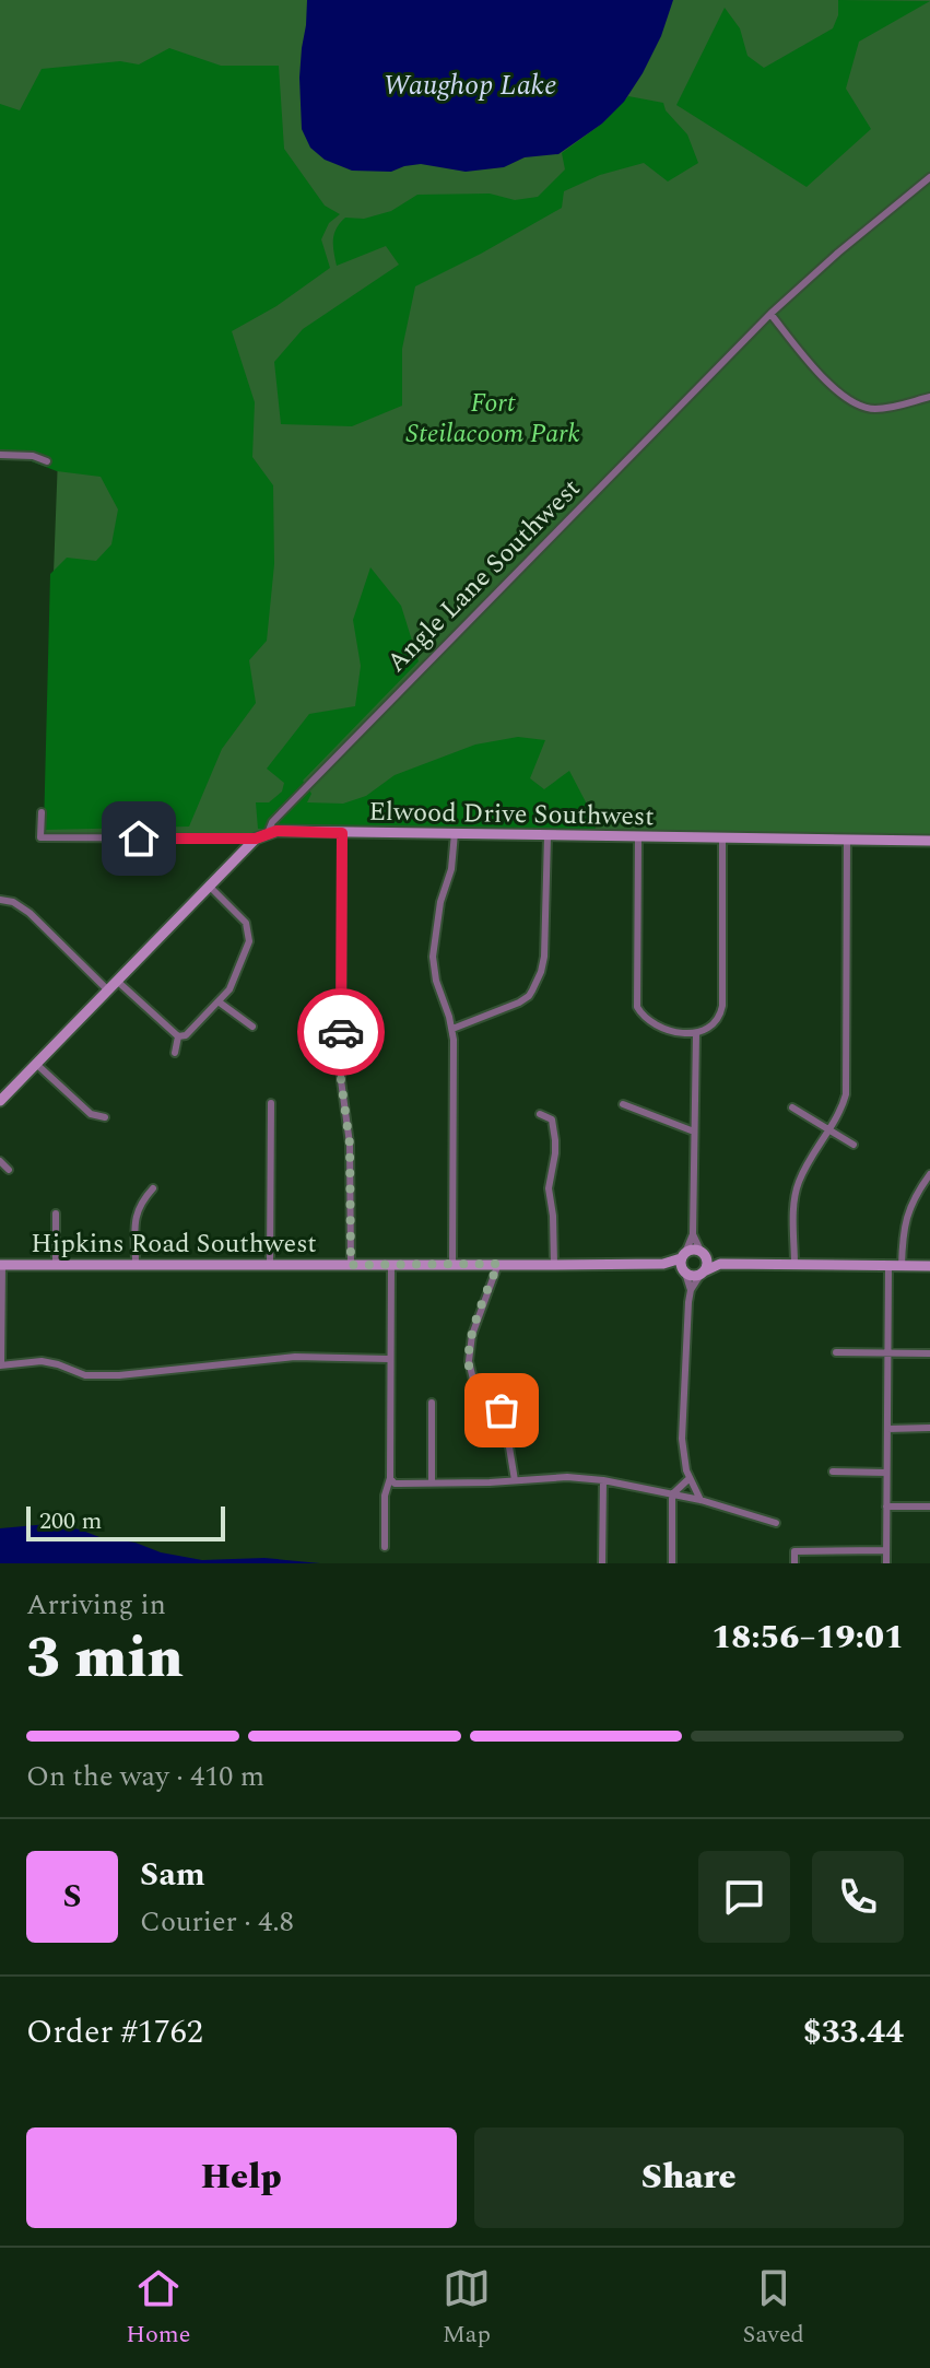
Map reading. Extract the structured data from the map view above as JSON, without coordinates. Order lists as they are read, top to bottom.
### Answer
{
  "streets": {
    "street": ["Angle Lane Southwest", "Elwood Drive Southwest", "Hipkins Road Southwest"]
  },
  "crossings": [
    ["Angle Lane Southwest", "Elwood Drive Southwest"]
  ],
  "water": ["Waughop Lake"],
  "parks": ["Fort Steilacoom Park"],
  "scale_bar": "200 m",
  "page": {
    "scale": "200 m",
    "heading": ["3 min", "Arriving in", "18:56–19:01"],
    "panel": [
      "Sam",
      "Courier · 4.8",
      "Order #1762",
      "$33.44"
    ],
    "bar": "On the way · 410 m",
    "round": "S",
    "buttons": ["Help", "Share"],
    "tabs": ["Home", "Map", "Saved"]
  }
}
